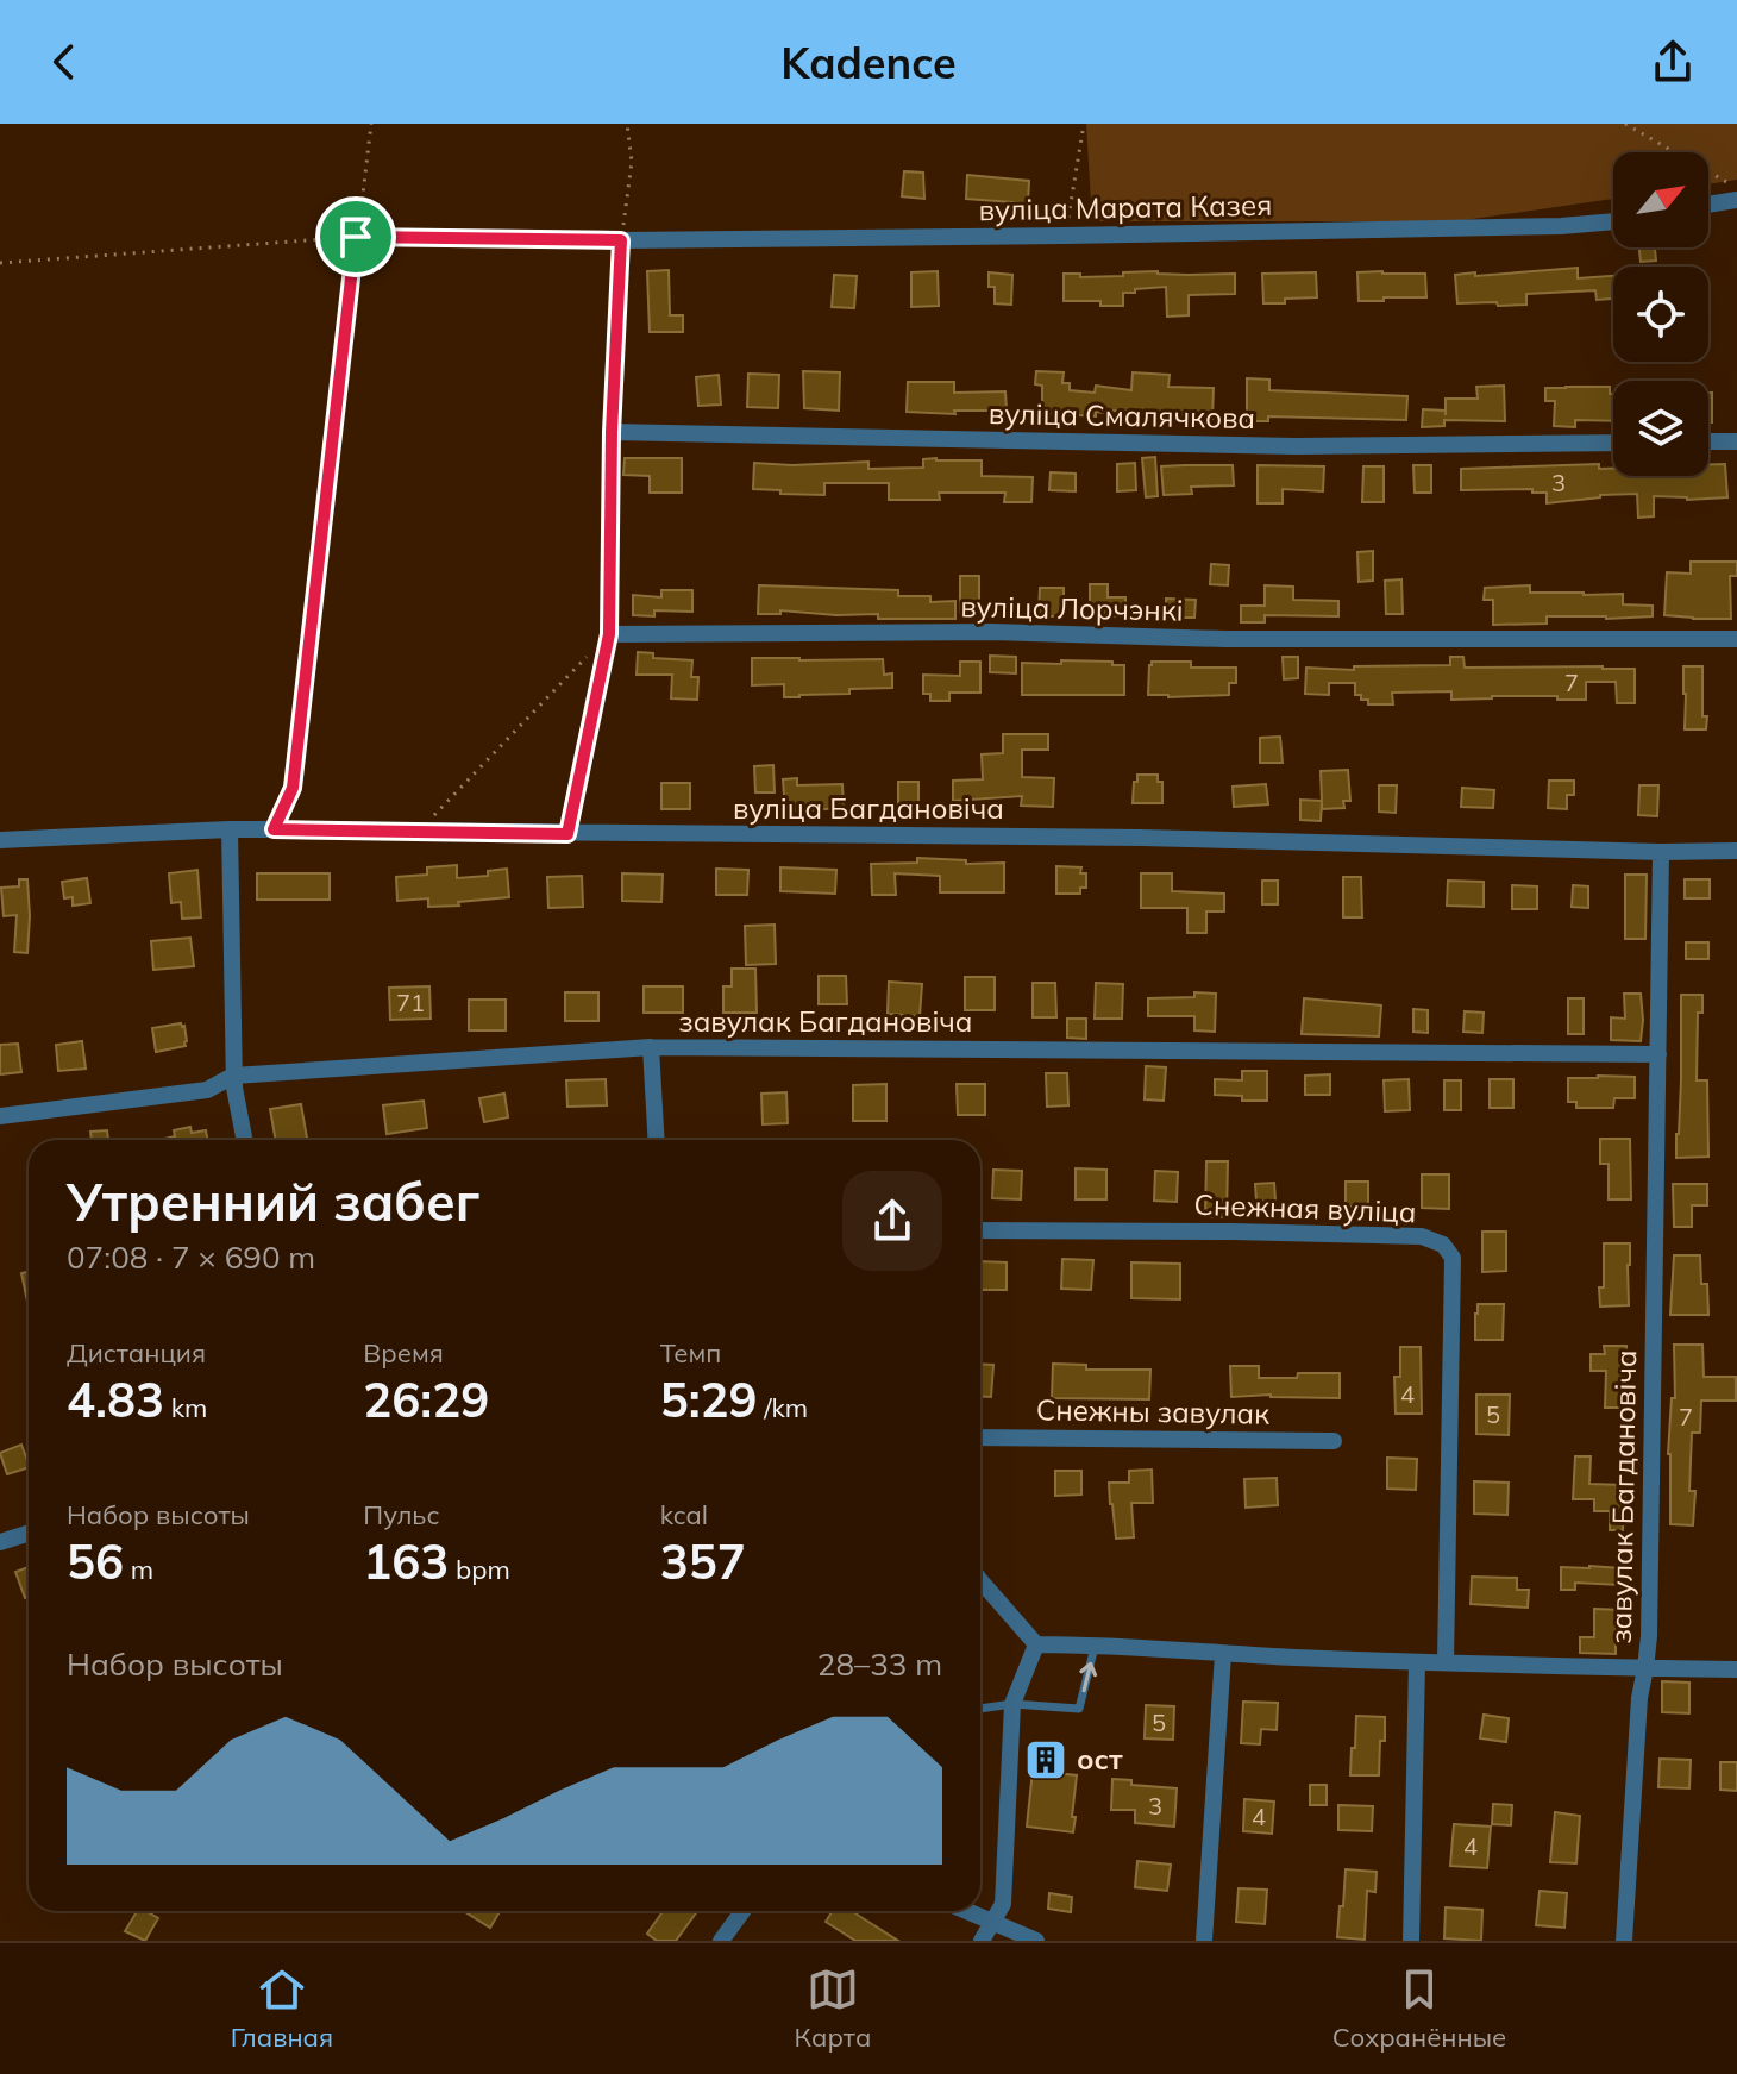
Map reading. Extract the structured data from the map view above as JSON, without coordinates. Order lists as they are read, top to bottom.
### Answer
{
  "streets": {
    "street": [
      "вуліца Марата Казея",
      "вуліца Смалячкова",
      "вуліца Лорчэнкі",
      "вуліца Багдановіча",
      "завулак Багдановіча",
      "Снежная вуліца",
      "Снежны завулак"
    ]
  },
  "crossings": [
    ["вуліца Багдановіча", "завулак Багдановіча"]
  ],
  "places": {
    "building": ["ост"]
  },
  "house_numbers": [
    "3",
    "7",
    "71",
    "4",
    "5",
    "7",
    "5",
    "3",
    "4",
    "4"
  ],
  "north": "top right",
  "page": {
    "header": "Kadence",
    "heading": ["Утренний забег", "07:08 · 7 × 690 m"],
    "stats": [
      ["Дистанция", "4.83 km"],
      ["Время", "26:29"],
      ["Темп", "5:29 /km"],
      ["Набор высоты", "56 m"],
      ["Пульс", "163 bpm"],
      ["kcal", "357"]
    ],
    "chart": ["Набор высоты", "28–33 m"],
    "tabs": ["Главная", "Карта", "Сохранённые"]
  }
}
